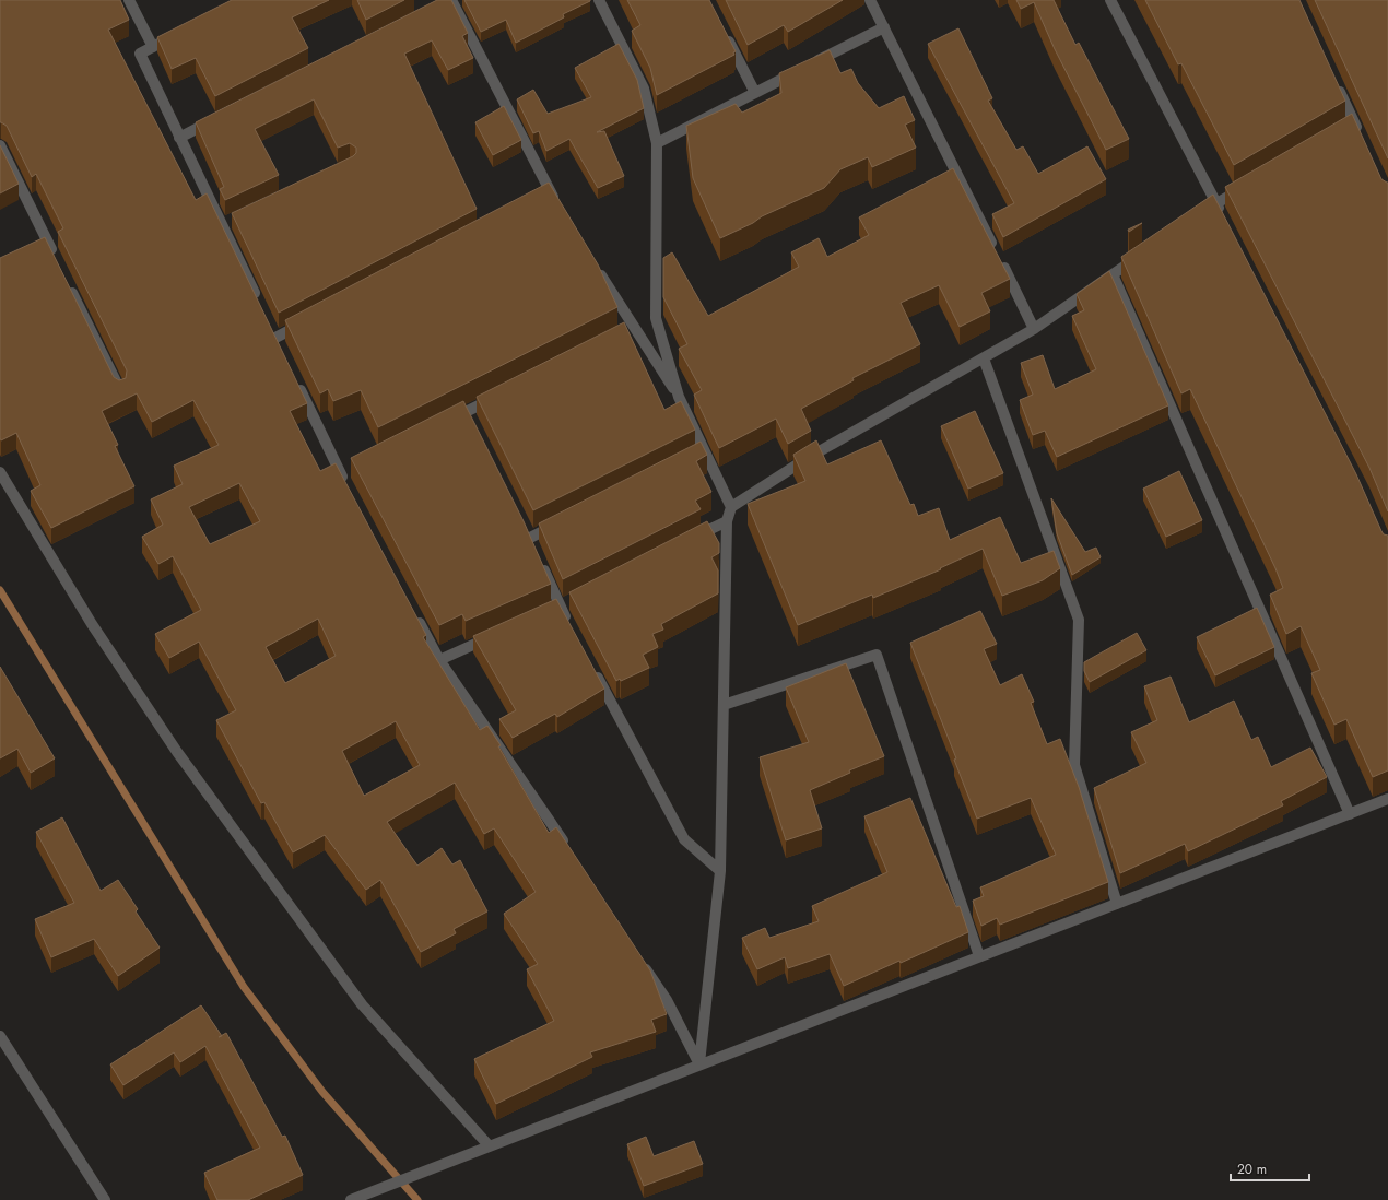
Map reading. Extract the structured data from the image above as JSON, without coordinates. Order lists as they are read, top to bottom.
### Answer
{
  "scale_bar": "20 m"
}
